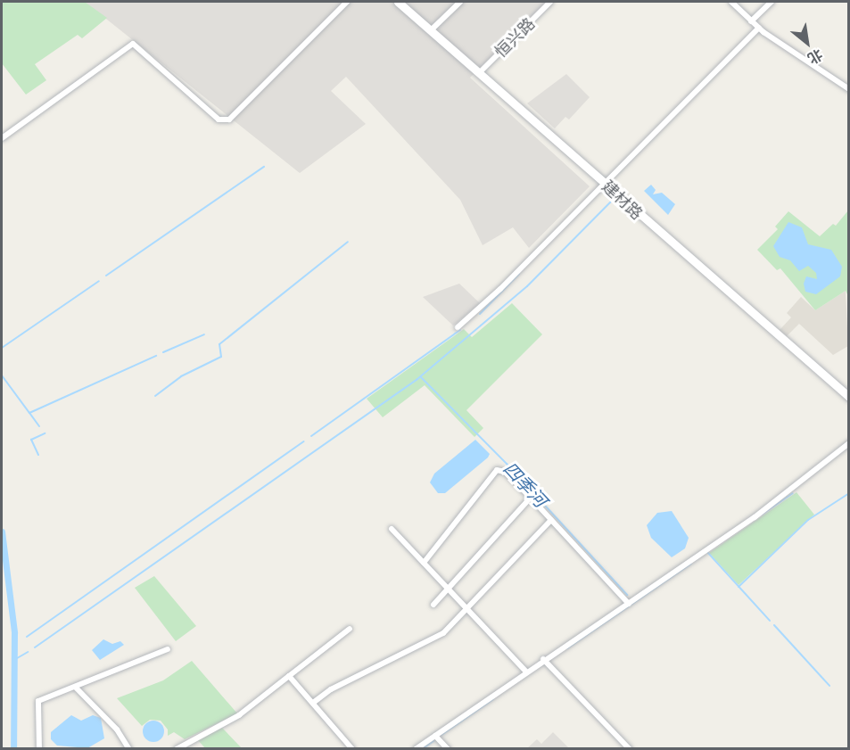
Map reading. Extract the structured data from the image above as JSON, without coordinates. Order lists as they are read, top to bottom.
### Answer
{
  "streets": {
    "street": ["恒兴路", "建材路"]
  },
  "crossings": [
    ["恒兴路", "建材路"]
  ],
  "water": ["四季河"],
  "north": "bottom right"
}
